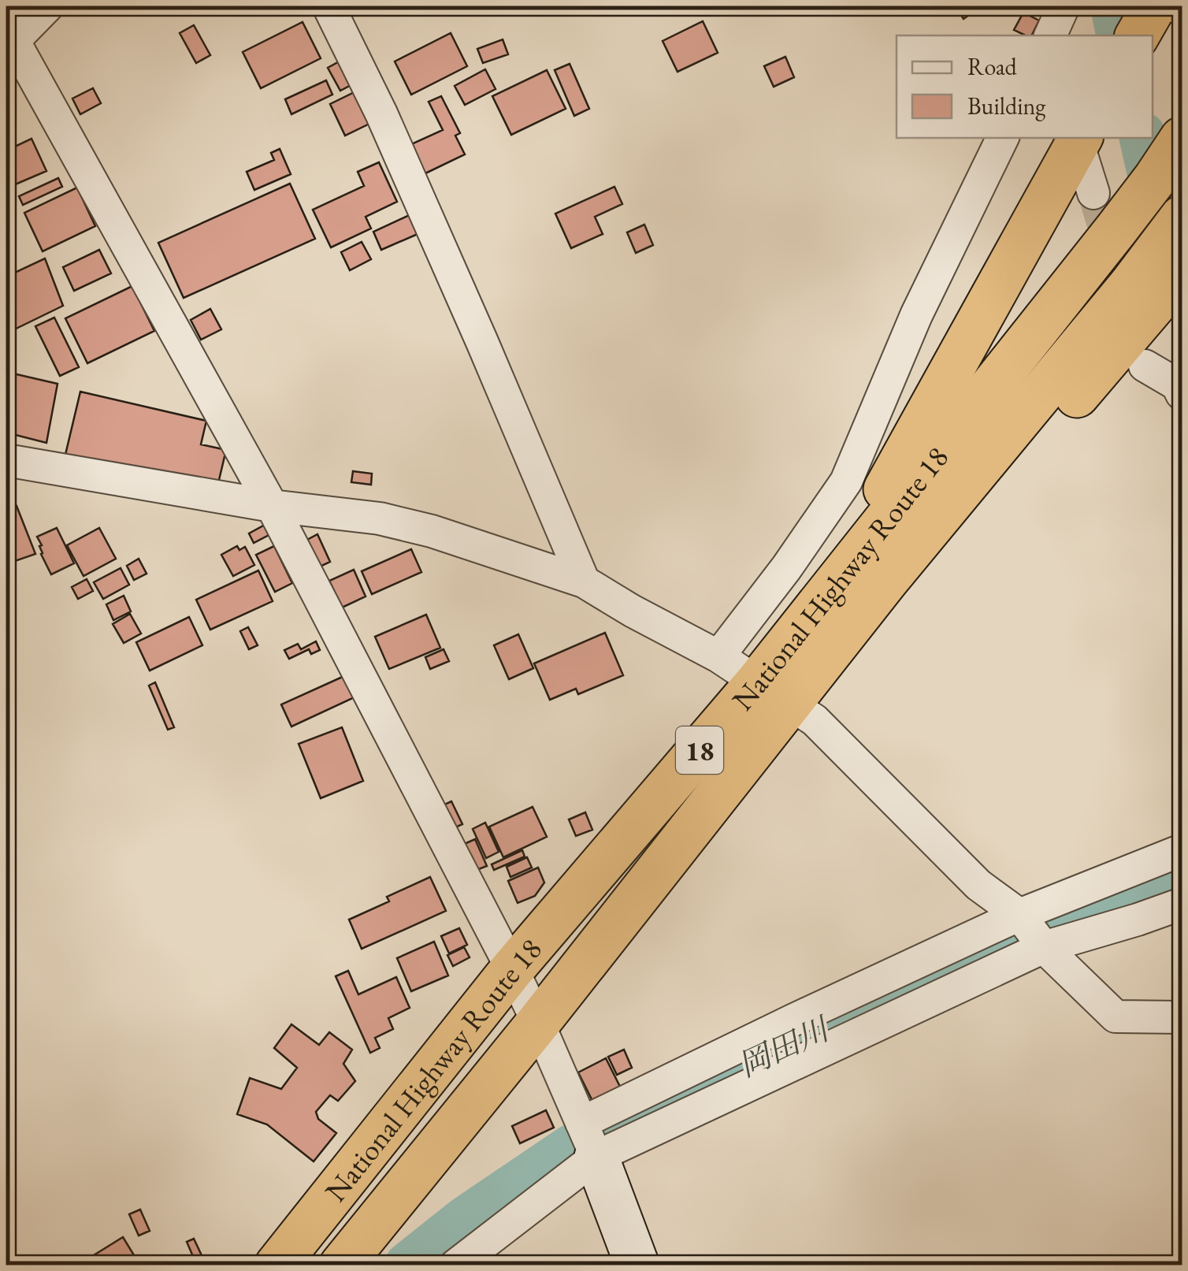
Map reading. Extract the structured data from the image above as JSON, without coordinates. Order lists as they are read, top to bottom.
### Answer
{
  "streets": {
    "highway": ["National Highway Route 18", "18"]
  },
  "water": ["岡田川"],
  "legend": ["Road", "Building"]
}
